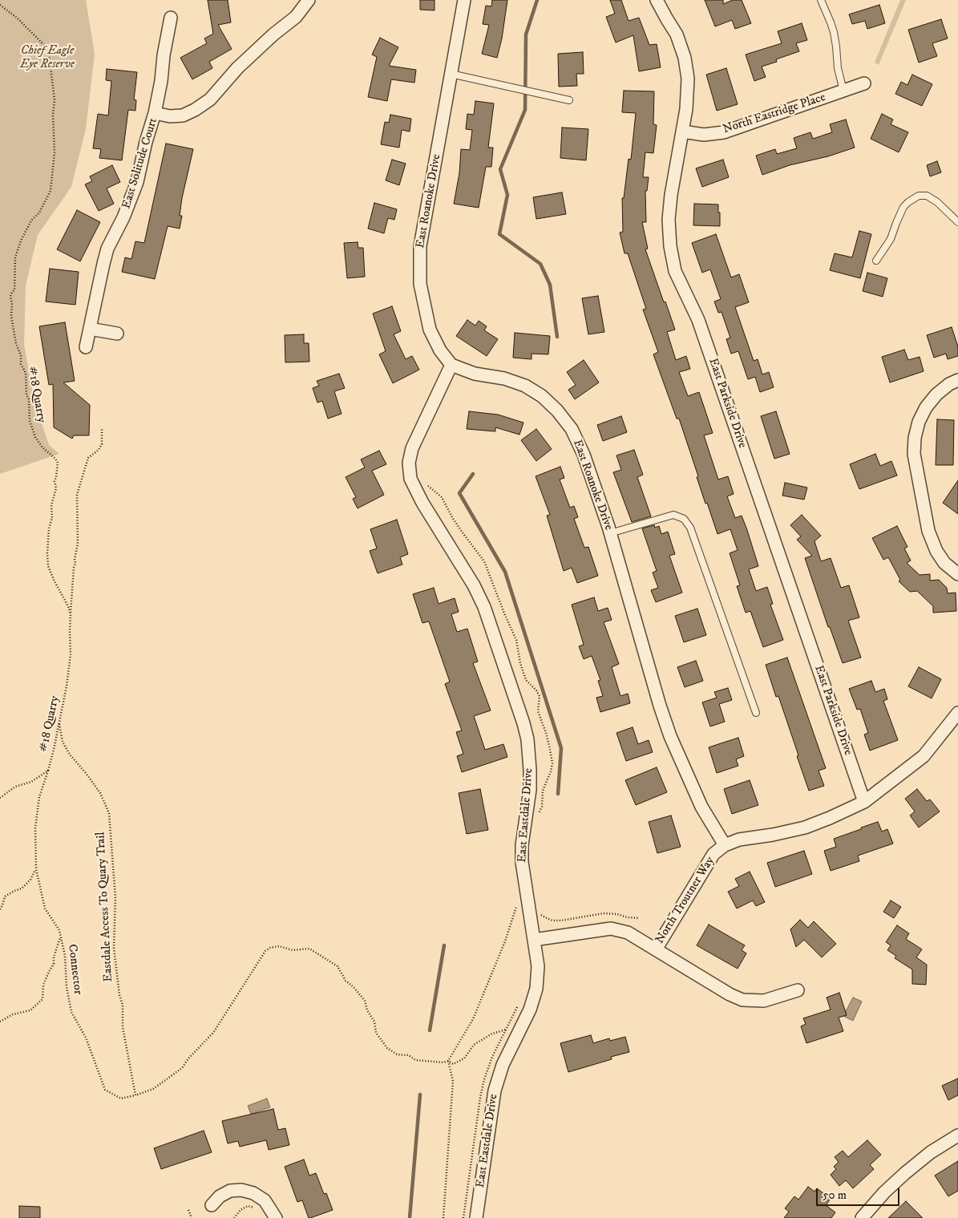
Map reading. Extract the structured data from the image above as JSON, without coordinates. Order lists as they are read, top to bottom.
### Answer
{
  "streets": {
    "street": [
      "North Eastridge Place",
      "East Solitude Court",
      "East Roanoke Drive",
      "East Parkside Drive",
      "East Eastdale Drive",
      "North Troutner Way"
    ],
    "path": ["#18 Quarry", "Eastdale Access To Quary Trail", "Connector"]
  },
  "crossings": [
    ["North Eastridge Place", "East Parkside Drive"],
    ["East Roanoke Drive", "East Eastdale Drive"],
    ["East Roanoke Drive", "North Troutner Way"],
    ["#18 Quarry", "Eastdale Access To Quary Trail"],
    ["#18 Quarry", "Connector"],
    ["East Parkside Drive", "North Troutner Way"],
    ["Eastdale Access To Quary Trail", "Connector"]
  ],
  "parks": ["Chief Eagle Eye Reserve"],
  "scale_bar": "50 m"
}
